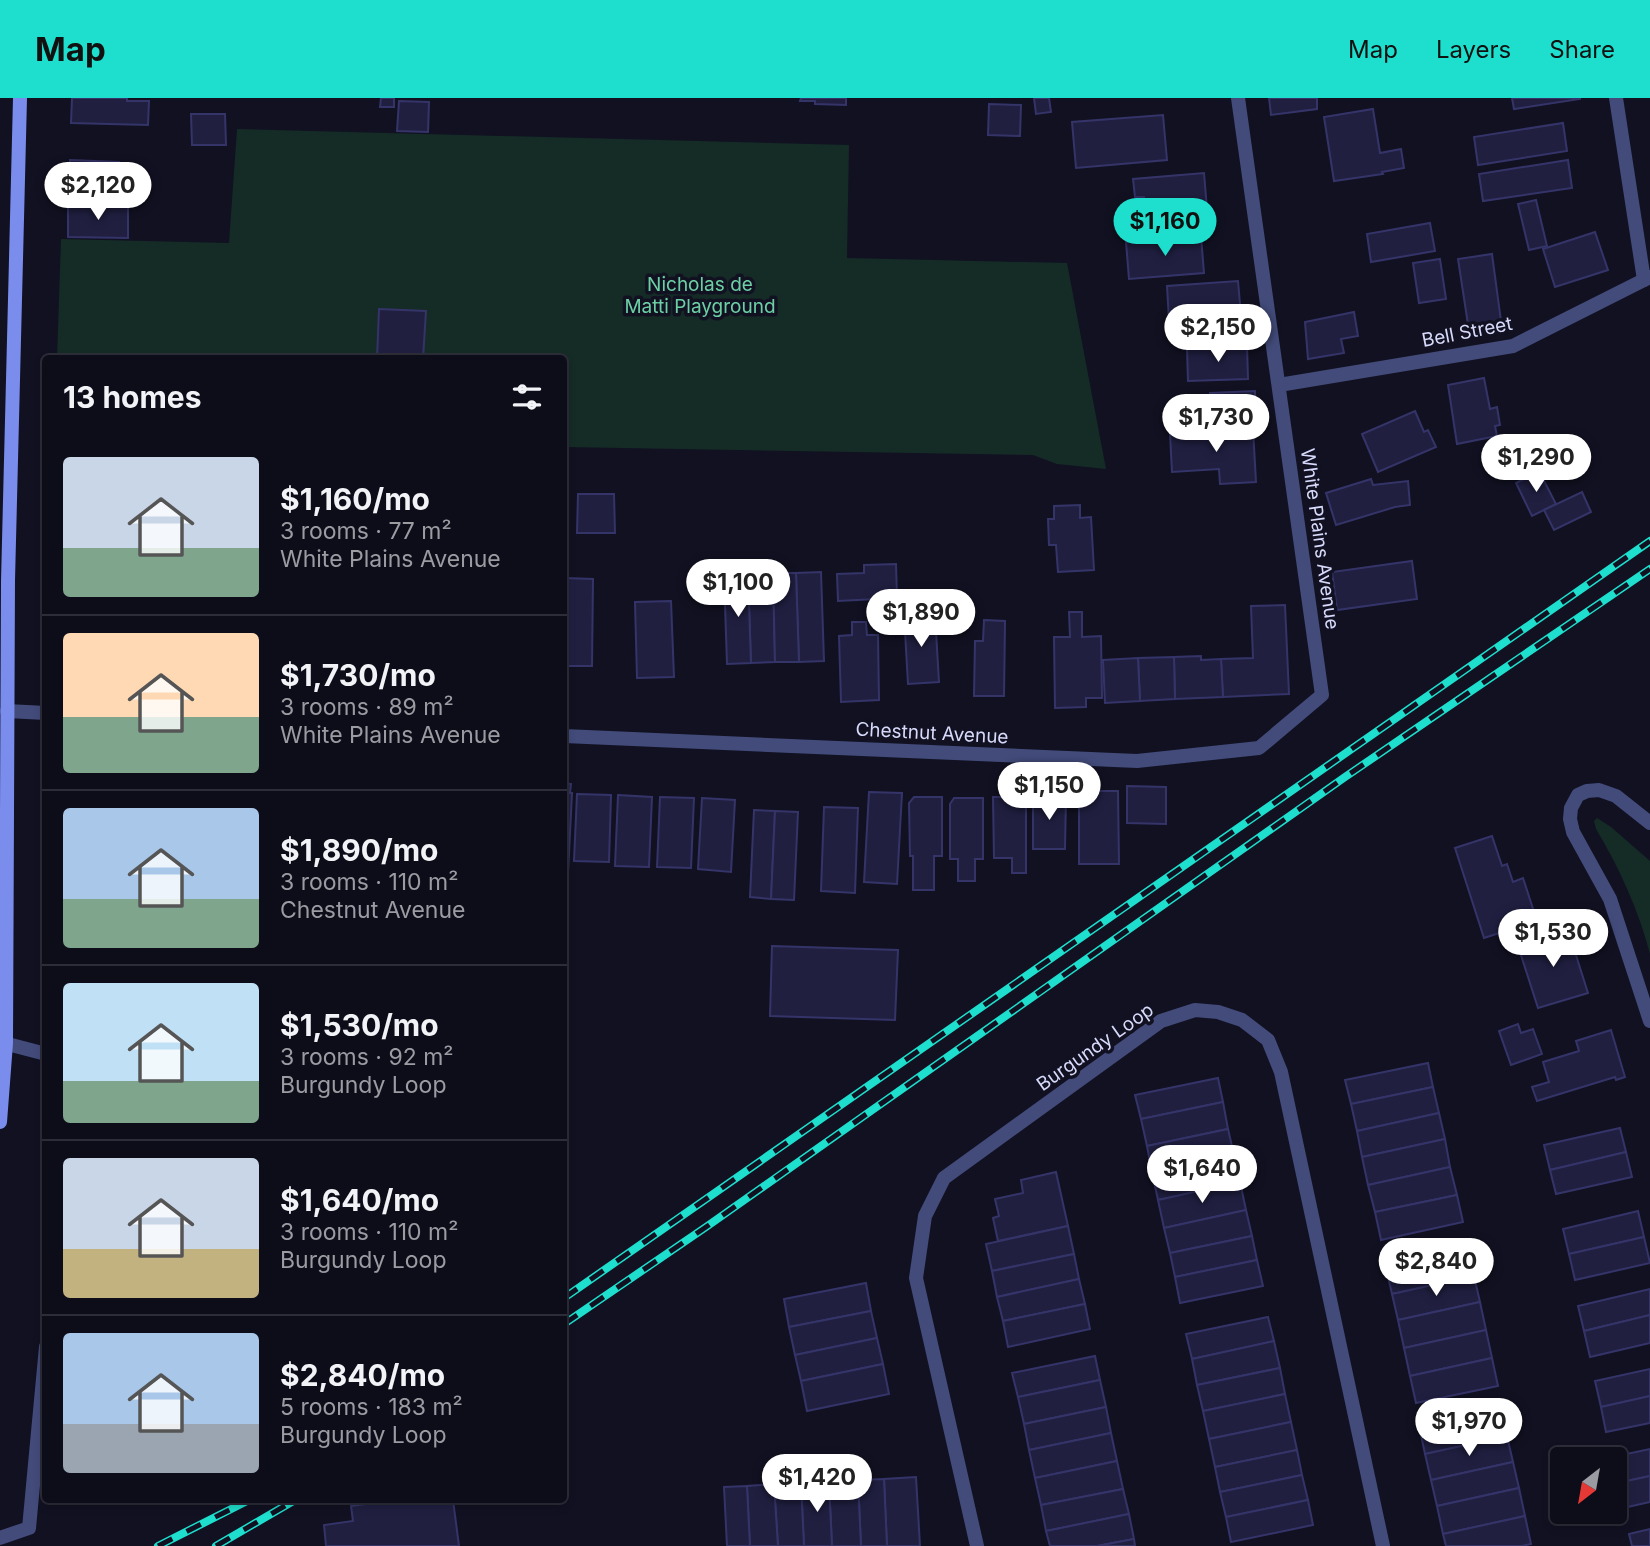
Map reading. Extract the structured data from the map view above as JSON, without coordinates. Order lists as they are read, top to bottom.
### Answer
{
  "streets": {
    "street": [
      "Bell Street",
      "White Plains Avenue",
      "Chestnut Avenue",
      "Burgundy Loop"
    ]
  },
  "crossings": [
    ["Bell Street", "White Plains Avenue"],
    ["White Plains Avenue", "Chestnut Avenue"]
  ],
  "parks": ["Nicholas de Matti Playground"],
  "north": "bottom left",
  "page": {
    "header": "Map",
    "nav": ["Map", "Layers", "Share"],
    "price": [
      "$2,120",
      "$1,160",
      "$2,150",
      "$1,730",
      "$1,290",
      "$1,100",
      "$1,890",
      "$1,150",
      "$1,530",
      "$1,640",
      "$2,840",
      "$1,970",
      "$1,420"
    ],
    "heading": "13 homes",
    "list": [
      {
        "name": "$1,160/mo",
        "note": "3 rooms · 77 m² · White Plains Avenue"
      },
      {
        "name": "$1,730/mo",
        "note": "3 rooms · 89 m² · White Plains Avenue"
      },
      {
        "name": "$1,890/mo",
        "note": "3 rooms · 110 m² · Chestnut Avenue"
      },
      {
        "name": "$1,530/mo",
        "note": "3 rooms · 92 m² · Burgundy Loop"
      },
      {
        "name": "$1,640/mo",
        "note": "3 rooms · 110 m² · Burgundy Loop"
      },
      {
        "name": "$2,840/mo",
        "note": "5 rooms · 183 m² · Burgundy Loop"
      }
    ]
  }
}
